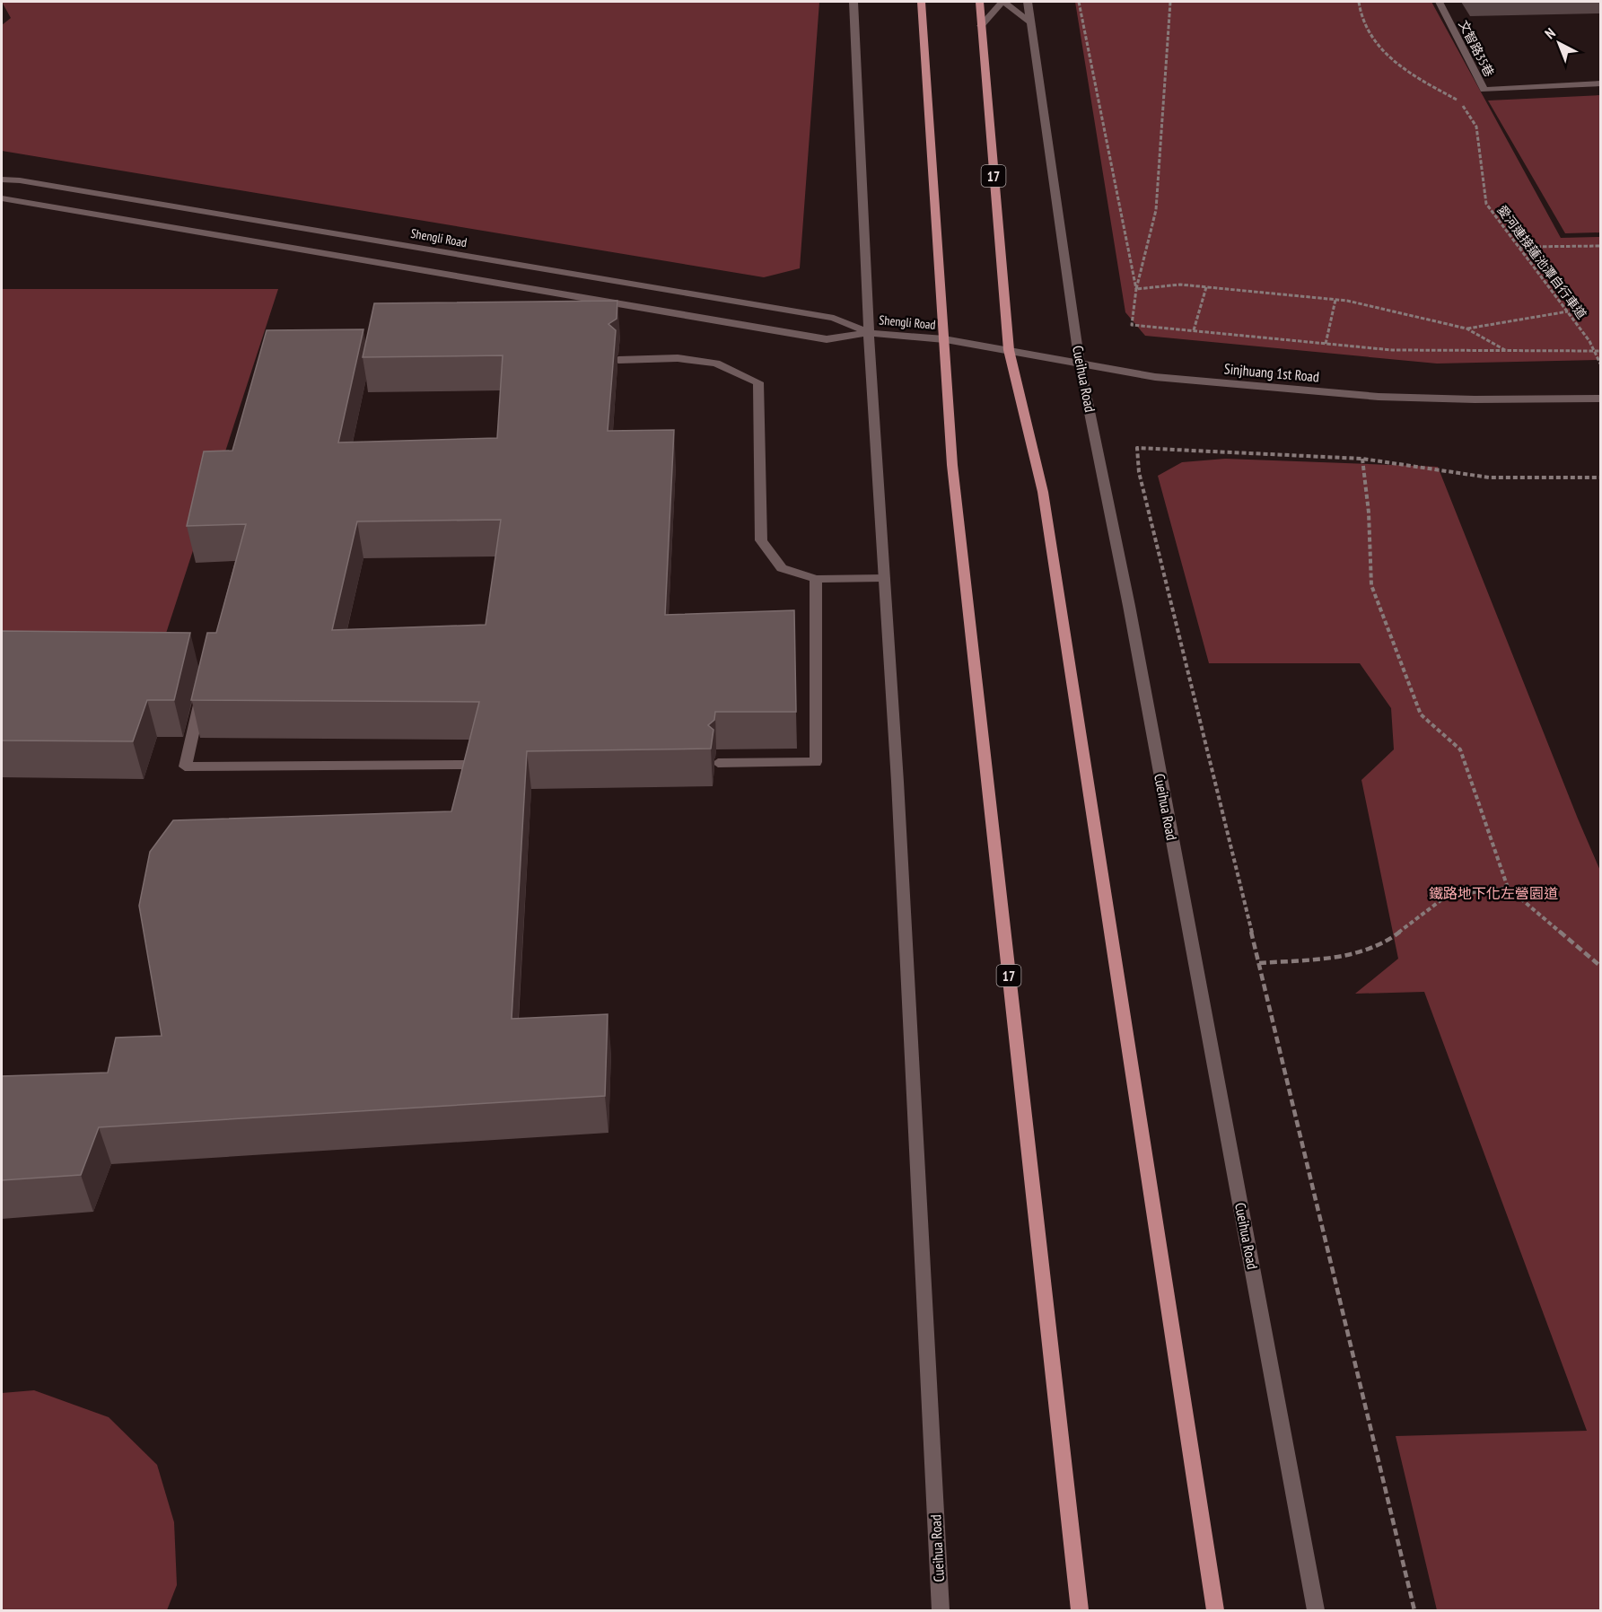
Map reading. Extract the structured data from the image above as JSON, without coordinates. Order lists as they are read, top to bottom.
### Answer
{
  "streets": {
    "main road": ["17"],
    "street": [
      "文智路35巷",
      "Shengli Road",
      "Sinjhuang 1st Road",
      "Cueihua Road"
    ],
    "path": ["愛河連接蓮池潭自行車道"]
  },
  "crossings": [
    ["17", "Shengli Road"],
    ["17", "Sinjhuang 1st Road"],
    ["Shengli Road", "Sinjhuang 1st Road"],
    ["Shengli Road", "Cueihua Road"],
    ["Sinjhuang 1st Road", "Cueihua Road"]
  ],
  "parks": ["鐵路地下化左營園道"],
  "north": "top left"
}
